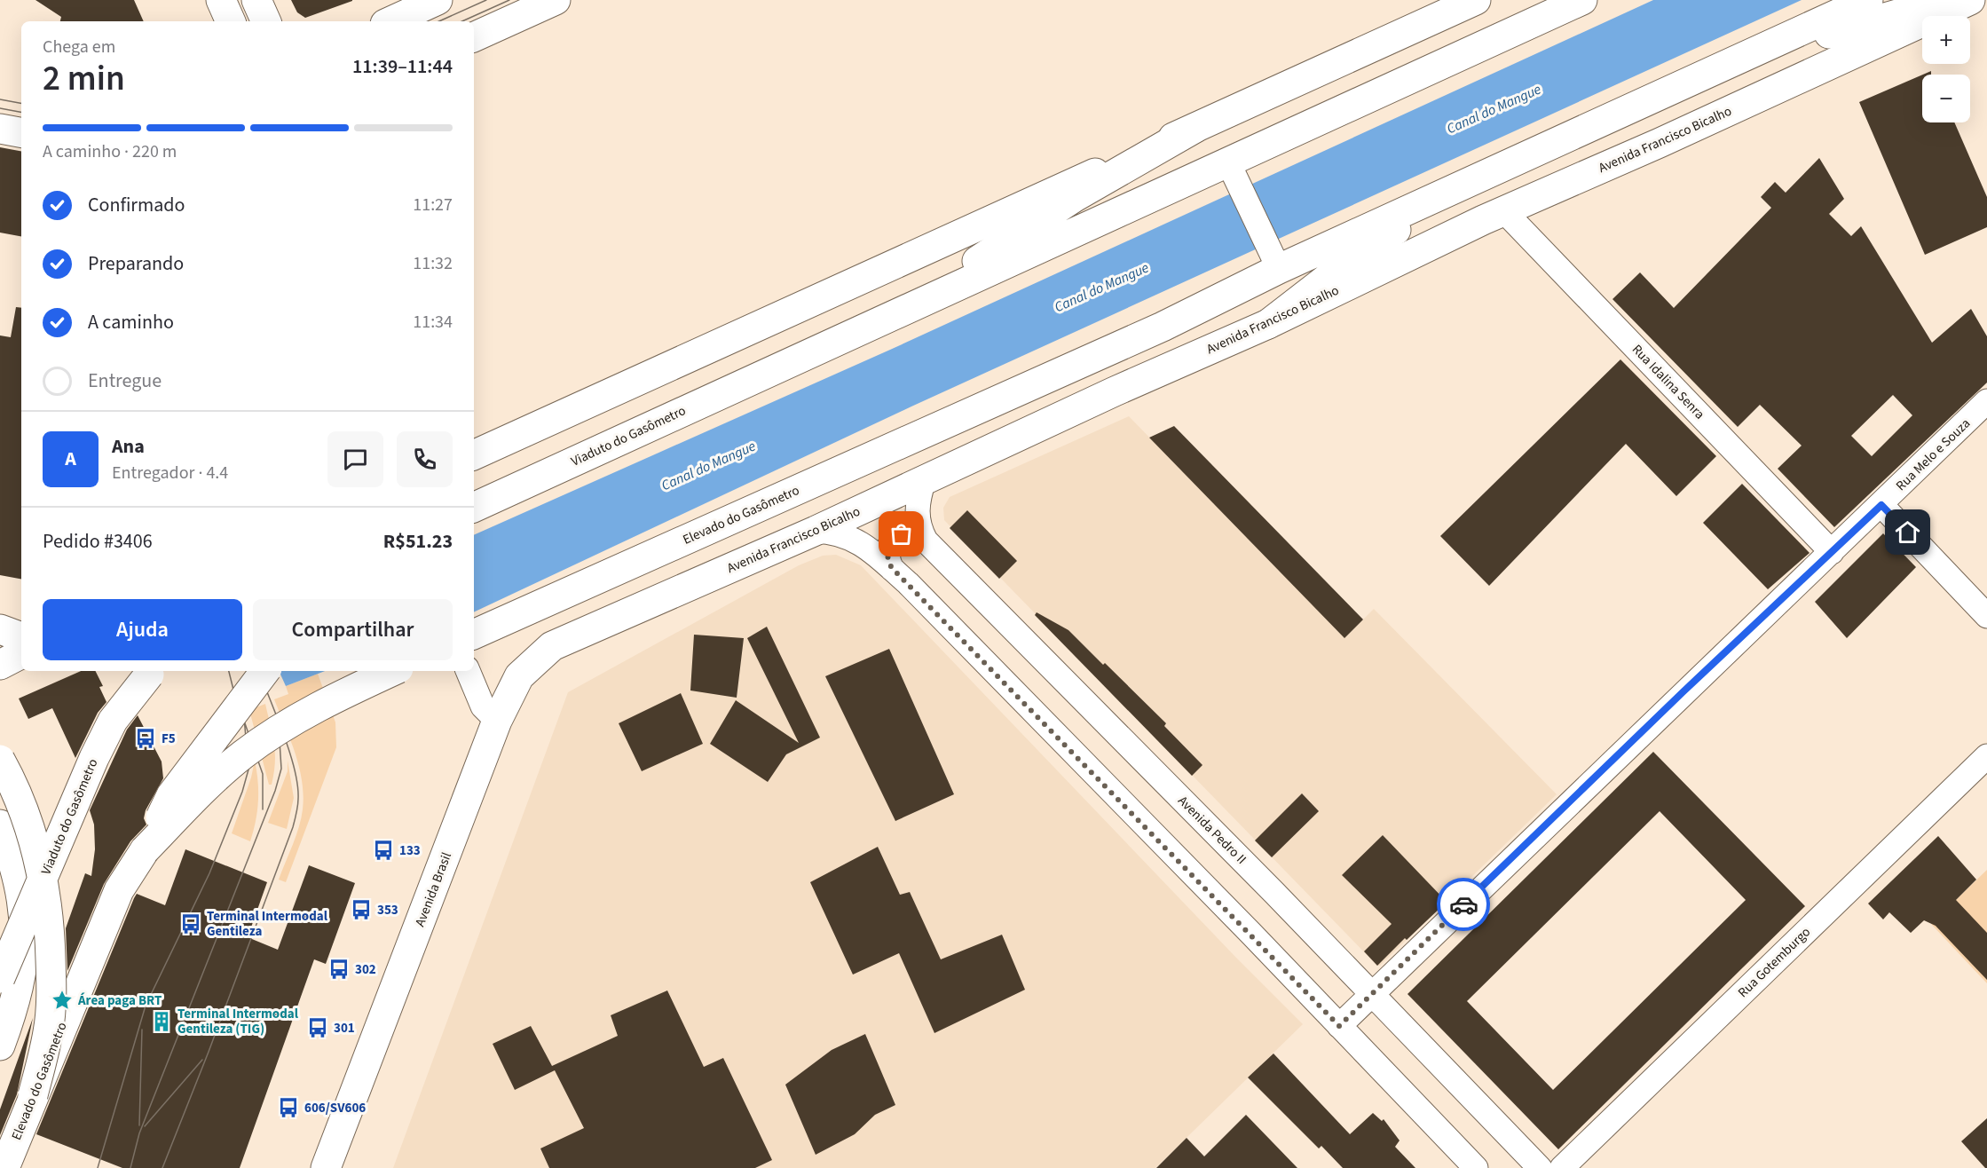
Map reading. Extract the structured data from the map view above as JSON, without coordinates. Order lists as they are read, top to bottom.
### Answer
{
  "streets": {
    "main road": [
      "Avenida Francisco Bicalho",
      "Viaduto do Gasômetro",
      "Elevado do Gasômetro",
      "Avenida Brasil"
    ],
    "street": [
      "Rua Idalina Senra",
      "Rua Melo e Souza",
      "Avenida Pedro II",
      "Rua Gotemburgo"
    ]
  },
  "crossings": [
    ["Avenida Francisco Bicalho", "Rua Idalina Senra"],
    ["Avenida Francisco Bicalho", "Avenida Pedro II"],
    ["Avenida Francisco Bicalho", "Avenida Brasil"],
    ["Rua Idalina Senra", "Rua Melo e Souza"],
    ["Rua Melo e Souza", "Avenida Pedro II"]
  ],
  "water": ["Canal do Mangue"],
  "places": {
    "bus stop": [
      "F5",
      "133",
      "353",
      "Terminal Intermodal Gentileza",
      "302",
      "301",
      "606/SV606"
    ],
    "place": ["Área paga BRT"],
    "building": ["Terminal Intermodal Gentileza (TIG)"]
  },
  "page": {
    "map_buttons": ["+", "−"],
    "heading": ["2 min", "Chega em", "11:39–11:44"],
    "panel": [
      "Ana",
      "Entregador · 4.4",
      "Pedido #3406",
      "R$51.23"
    ],
    "bar": "A caminho · 220 m",
    "list": [
      ["Confirmado", "11:27"],
      ["Preparando", "11:32"],
      ["A caminho", "11:34"],
      "Entregue"
    ],
    "round": "A",
    "buttons": ["Ajuda", "Compartilhar"]
  }
}
